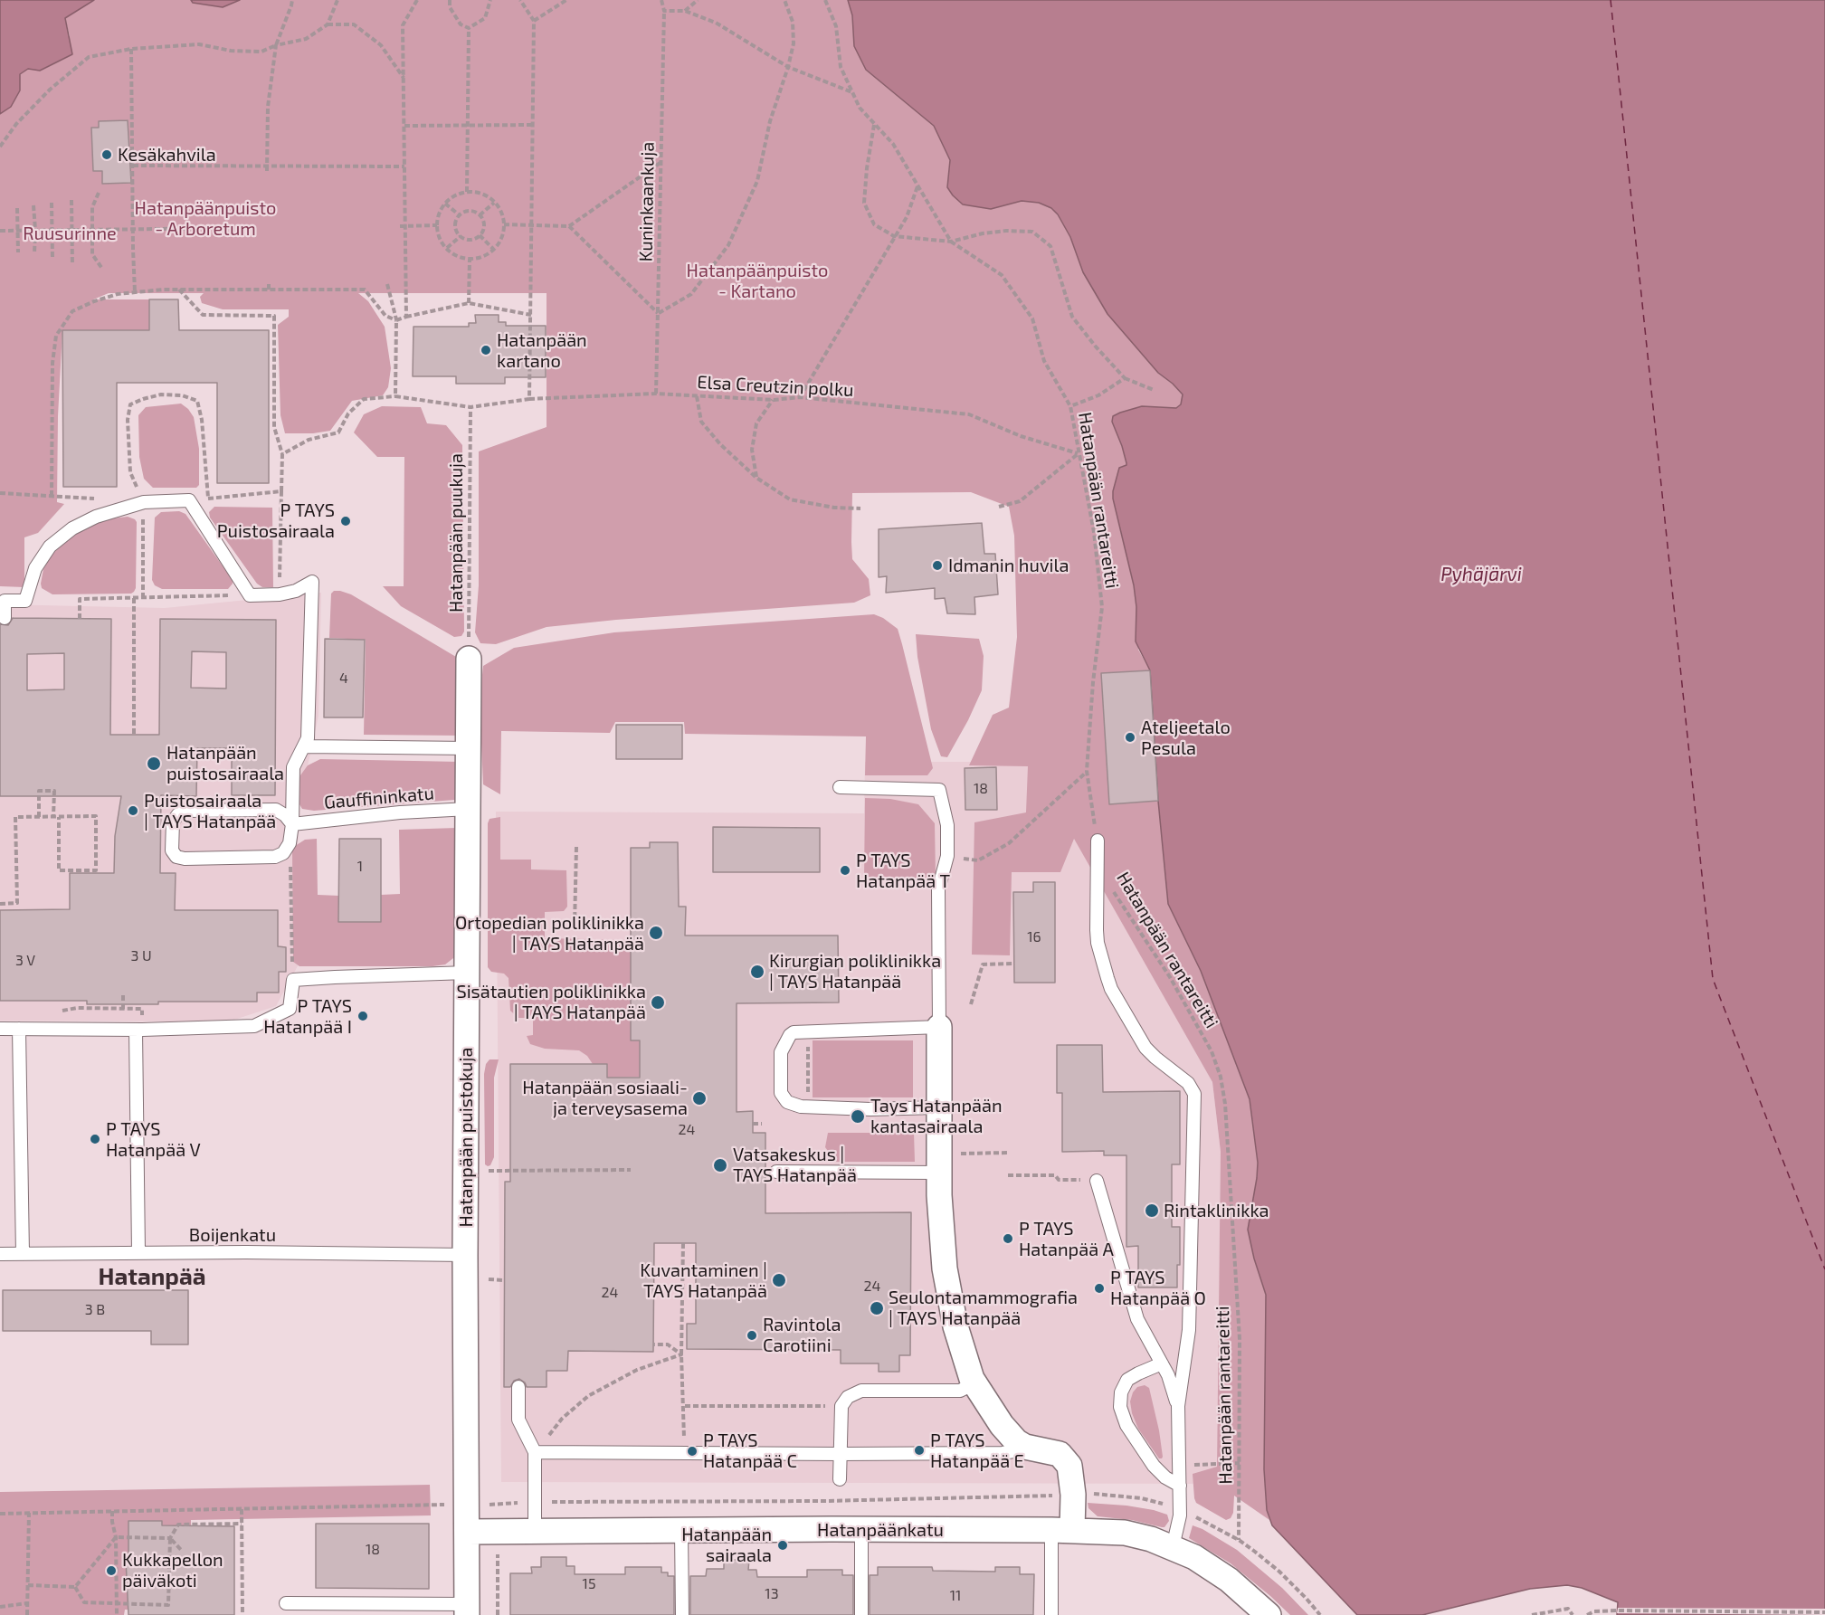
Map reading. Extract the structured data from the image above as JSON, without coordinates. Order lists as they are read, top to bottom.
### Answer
{
  "streets": {
    "street": ["Hatanpään puistokuja", "Hatanpäänkatu"],
    "lane": ["Gauffininkatu", "Boijenkatu"],
    "path": [
      "Kuninkaankuja",
      "Elsa Creutzin polku",
      "Hatanpään rantareitti",
      "Hatanpään puukuja"
    ]
  },
  "crossings": [
    ["Kuninkaankuja", "Elsa Creutzin polku"],
    ["Elsa Creutzin polku", "Hatanpään rantareitti"],
    ["Elsa Creutzin polku", "Hatanpään puukuja"],
    ["Hatanpään puukuja", "Hatanpään puistokuja"],
    ["Gauffininkatu", "Hatanpään puistokuja"],
    ["Hatanpään puistokuja", "Boijenkatu"],
    ["Hatanpään puistokuja", "Hatanpäänkatu"]
  ],
  "districts": ["Hatanpää"],
  "water": ["Pyhäjärvi"],
  "parks": ["Hatanpäänpuisto - Arboretum", "Ruusurinne", "Hatanpäänpuisto - Kartano"],
  "places": [
    "Kesäkahvila",
    "Hatanpään kartano",
    "P TAYS Puistosairaala",
    "Idmanin huvila",
    "Ateljeetalo Pesula",
    "Hatanpään puistosairaala",
    "Puistosairaala | TAYS Hatanpää",
    "P TAYS Hatanpää T",
    "Ortopedian poliklinikka | TAYS Hatanpää",
    "Kirurgian poliklinikka | TAYS Hatanpää",
    "Sisätautien poliklinikka | TAYS Hatanpää",
    "P TAYS Hatanpää I",
    "Hatanpään sosiaali- ja terveysasema",
    "Tays Hatanpään kantasairaala",
    "P TAYS Hatanpää V",
    "Vatsakeskus | TAYS Hatanpää",
    "Rintaklinikka",
    "P TAYS Hatanpää A",
    "Kuvantaminen | TAYS Hatanpää",
    "P TAYS Hatanpää O",
    "Seulontamammografia | TAYS Hatanpää",
    "Ravintola Carotiini",
    "P TAYS Hatanpää E",
    "P TAYS Hatanpää C",
    "Hatanpään sairaala",
    "Kukkapellon päiväkoti"
  ],
  "house_numbers": [
    "4",
    "18",
    "1",
    "16",
    "3 U",
    "3 V",
    "24",
    "24",
    "24",
    "3 B",
    "18",
    "15",
    "13",
    "11"
  ]
}
